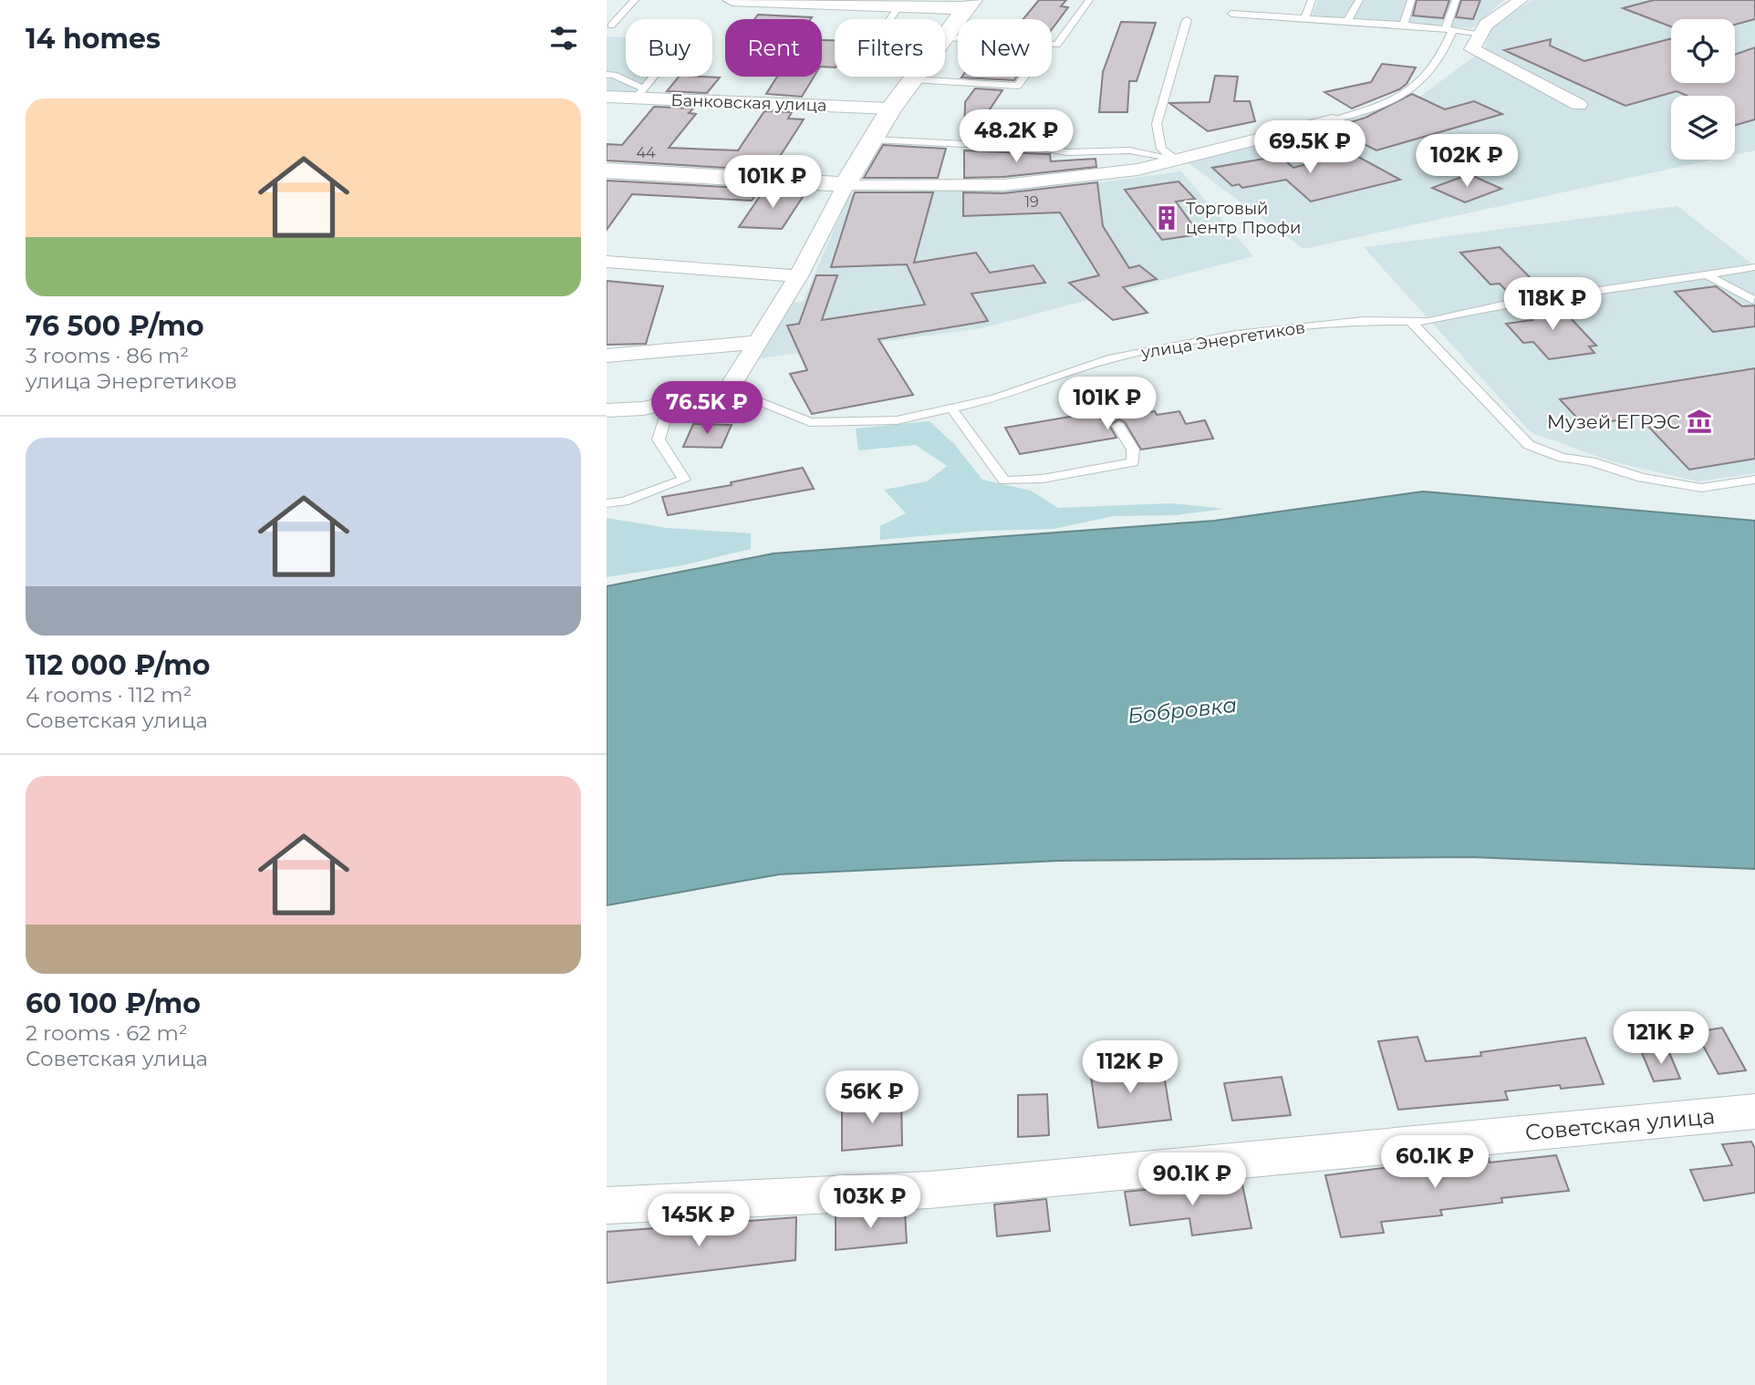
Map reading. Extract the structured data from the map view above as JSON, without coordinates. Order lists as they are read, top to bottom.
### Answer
{
  "streets": {
    "street": ["Банковская улица", "Советская улица"],
    "lane": ["улица Энергетиков"]
  },
  "water": ["Бобровка"],
  "places": {
    "building": ["Торговый центр Профи"],
    "museum": ["Музей ЕГРЭС"]
  },
  "house_numbers": ["44", "19"],
  "page": {
    "heading": "14 homes",
    "chip": [
      "Buy",
      "Rent",
      "Filters",
      "New"
    ],
    "list": [
      {
        "name": "76 500 ₽/mo",
        "note": "3 rooms · 86 m² · улица Энергетиков"
      },
      {
        "name": "112 000 ₽/mo",
        "note": "4 rooms · 112 m² · Советская улица"
      },
      {
        "name": "60 100 ₽/mo",
        "note": "2 rooms · 62 m² · Советская улица"
      }
    ],
    "price": [
      "48.2K ₽",
      "69.5K ₽",
      "102K ₽",
      "101K ₽",
      "118K ₽",
      "101K ₽",
      "76.5K ₽",
      "121K ₽",
      "112K ₽",
      "56K ₽",
      "60.1K ₽",
      "90.1K ₽",
      "103K ₽",
      "145K ₽"
    ]
  }
}
